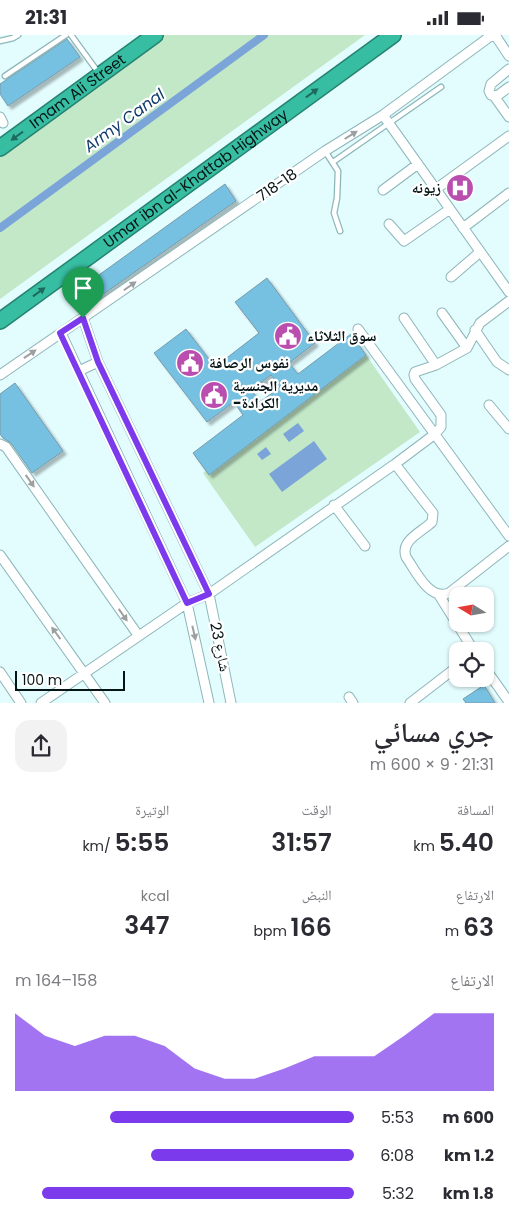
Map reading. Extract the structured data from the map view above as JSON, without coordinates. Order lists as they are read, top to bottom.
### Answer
{
  "streets": {
    "highway": ["Imam Ali Street", "Umar ibn al-Khattab Highway"],
    "street": ["718-18", "شارع 23"]
  },
  "crossings": [
    ["718-18", "شارع 23"]
  ],
  "one_way": ["Imam Ali Street", "Umar ibn al-Khattab Highway", "718-18"],
  "water": ["Army Canal"],
  "places": {
    "hospital": ["زيونه"],
    "public building": ["سوق الثلاثاء", "نفوس الرصافة", "مديرية الجنسية -الكرادة"]
  },
  "scale_bar": "100 m",
  "north": "left",
  "page": {
    "status": "21:31",
    "scale": "100 m",
    "heading": ["جري مسائي", "21:31 · 9 × 600 m"],
    "stats": [
      ["المسافة", "5.40 km"],
      ["الوقت", "31:57"],
      ["الوتيرة", "5:55 /km"],
      ["الارتفاع", "63 m"],
      ["النبض", "166 bpm"],
      ["kcal", "347"]
    ],
    "chart": ["الارتفاع", "158–164 m"],
    "list": [
      {
        "name": "600 m",
        "note": "5:53"
      },
      {
        "name": "1.2 km",
        "note": "6:08"
      },
      {
        "name": "1.8 km",
        "note": "5:32"
      }
    ]
  }
}
